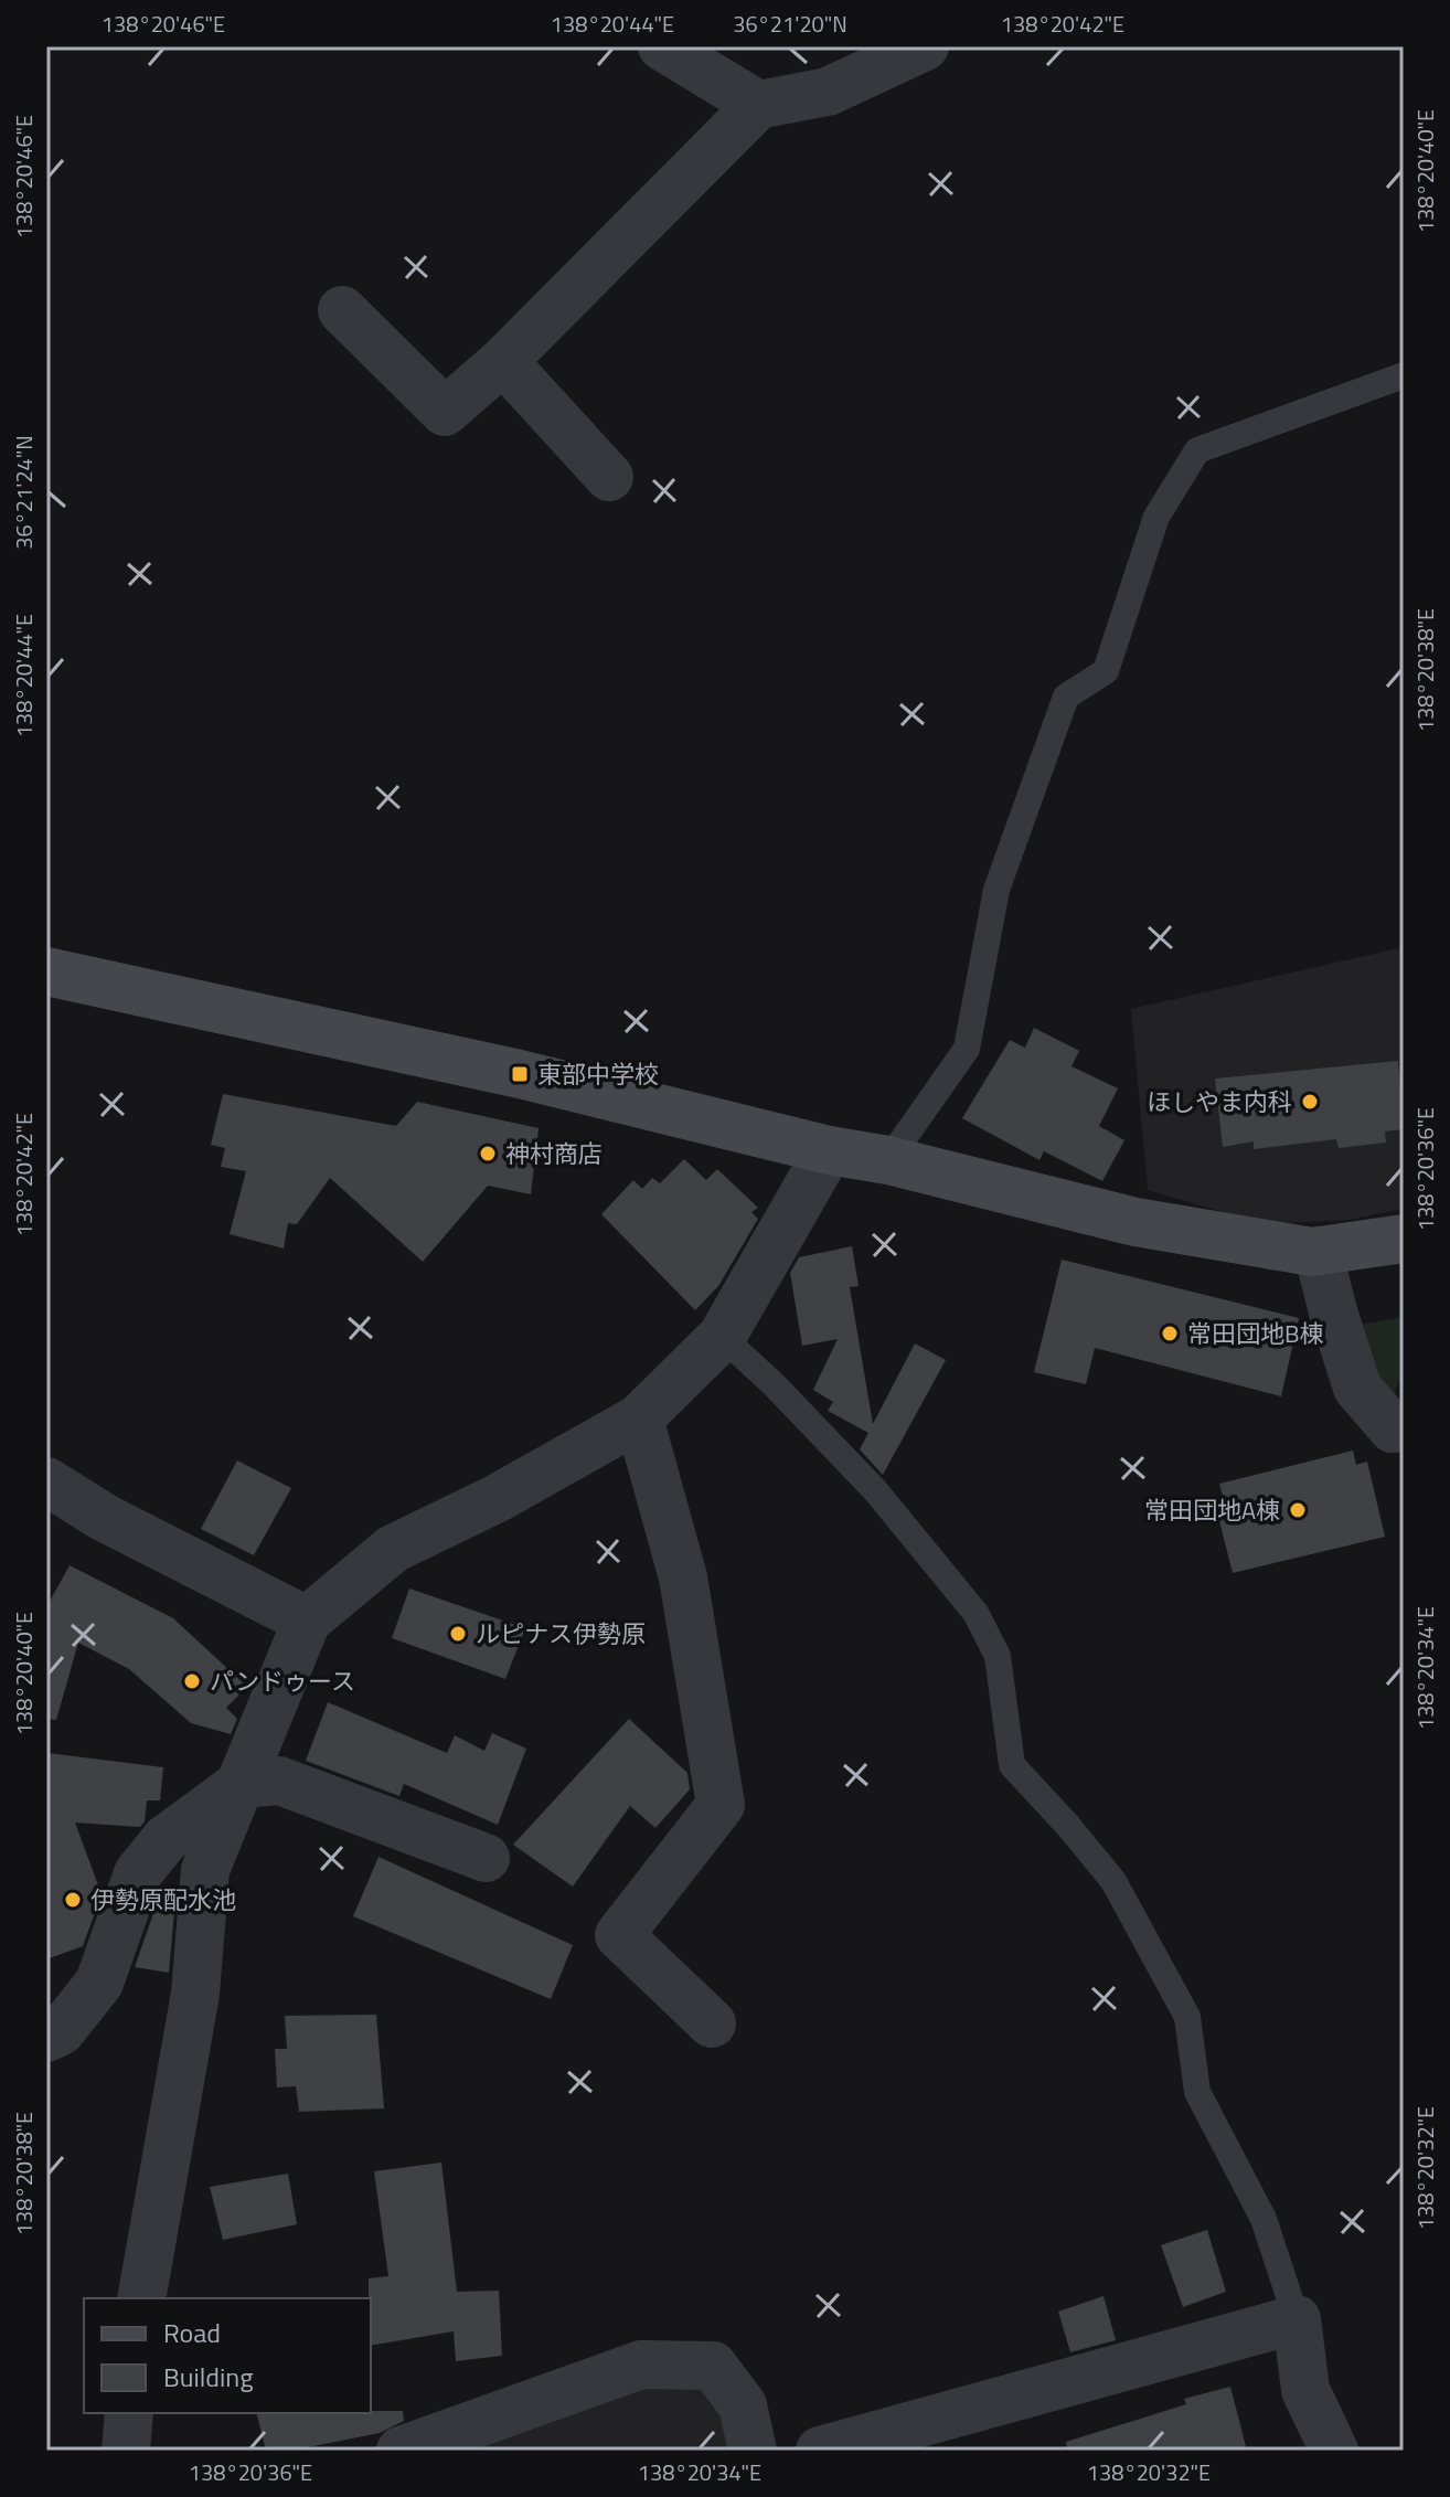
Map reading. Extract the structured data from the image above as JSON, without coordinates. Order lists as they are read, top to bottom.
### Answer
{
  "places": {
    "transit": ["東部中学校"],
    "other": [
      "ほしやま内科",
      "神村商店",
      "常田団地B棟",
      "常田団地A棟",
      "ルピナス伊勢原",
      "パンドゥース",
      "伊勢原配水池"
    ]
  },
  "legend": ["Road", "Building"],
  "coordinates": [
    "138°20'46\"E",
    "138°20'44\"E",
    "36°21'20\"N",
    "138°20'42\"E",
    "138°20'40\"E",
    "36°21'24\"N",
    "138°20'38\"E",
    "138°20'36\"E",
    "138°20'34\"E",
    "138°20'32\"E"
  ]
}
